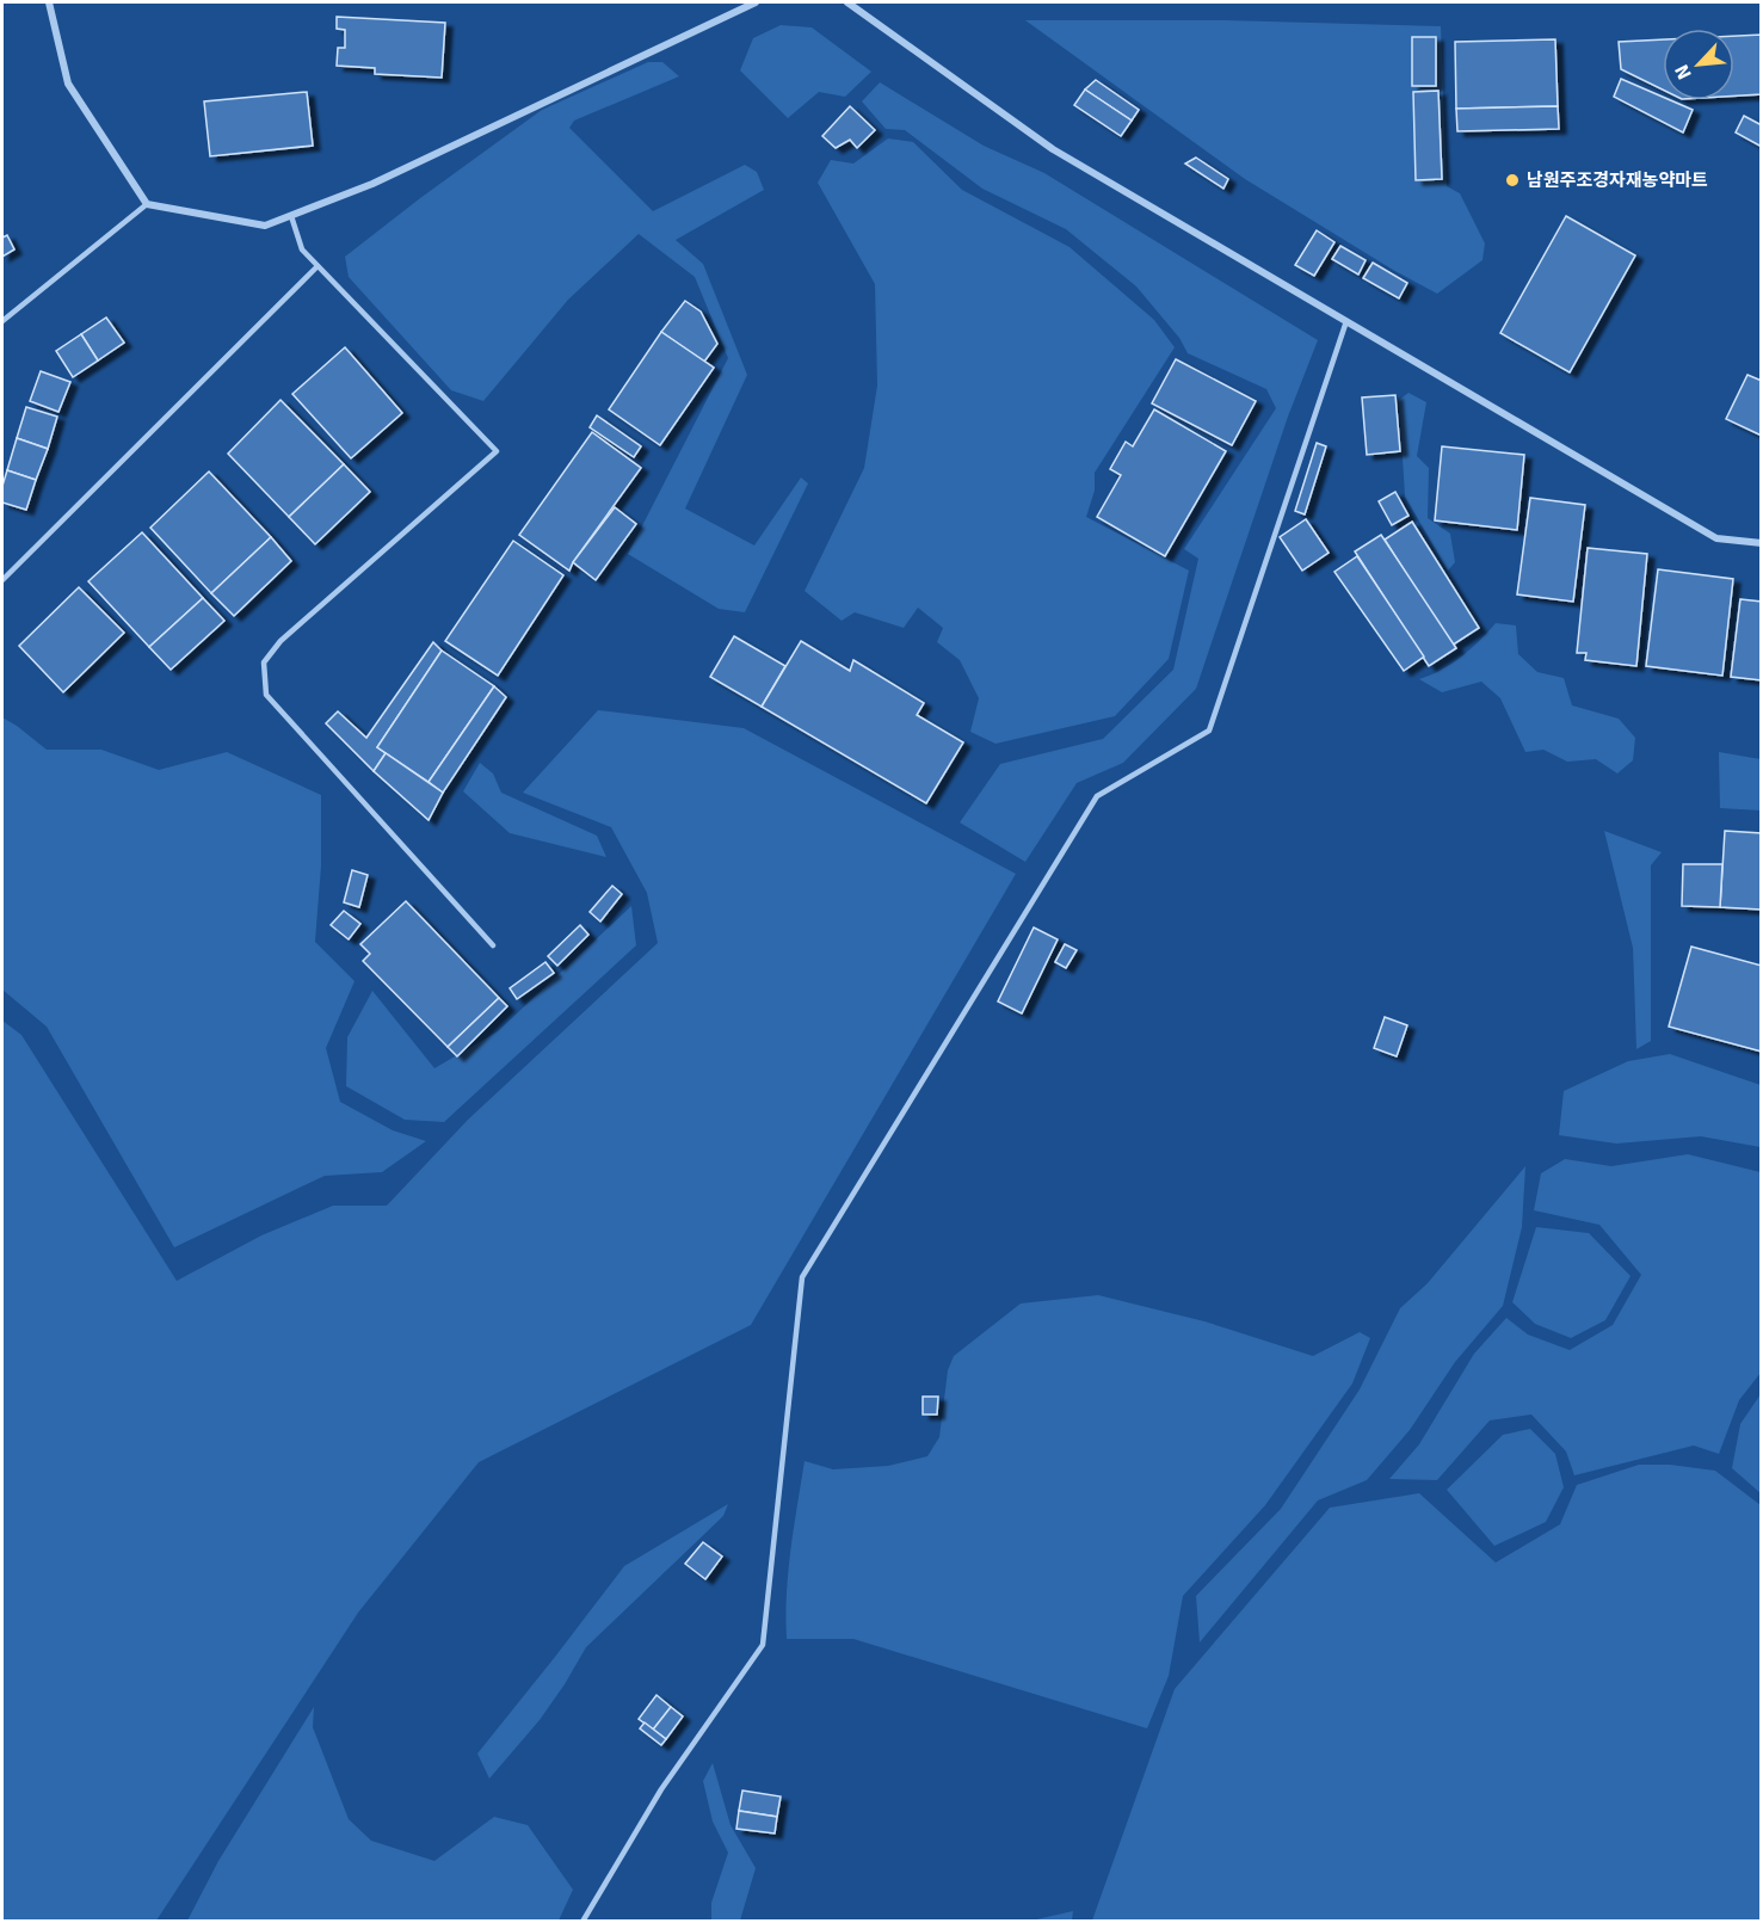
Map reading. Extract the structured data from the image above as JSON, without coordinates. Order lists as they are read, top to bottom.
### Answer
{
  "places": ["남원주조경자재농약마트"],
  "north": "bottom left"
}
